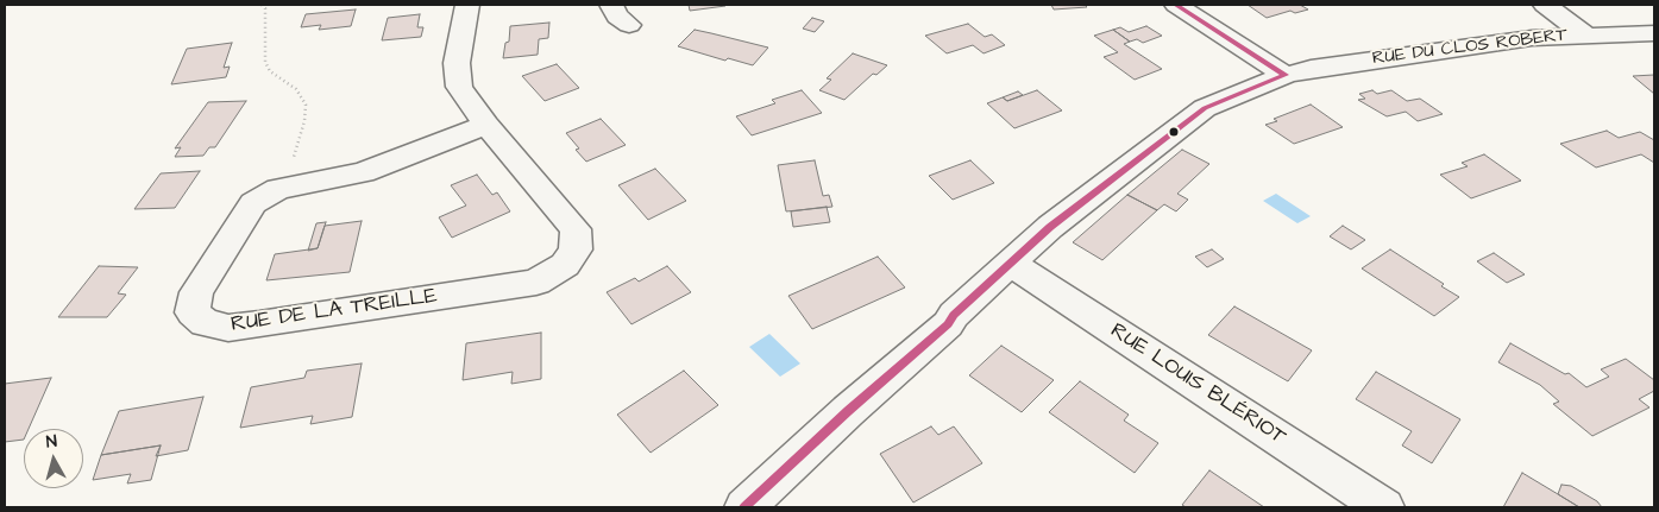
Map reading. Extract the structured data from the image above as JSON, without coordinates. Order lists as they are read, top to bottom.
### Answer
{
  "streets": {
    "street": ["RUE DU CLOS ROBERT", "RUE DE LA TREILLE", "RUE LOUIS BLÉRIOT"]
  },
  "crossings": [
    ["RUE DU CLOS ROBERT", "RUE LOUIS BLÉRIOT"]
  ],
  "north": "top"
}
